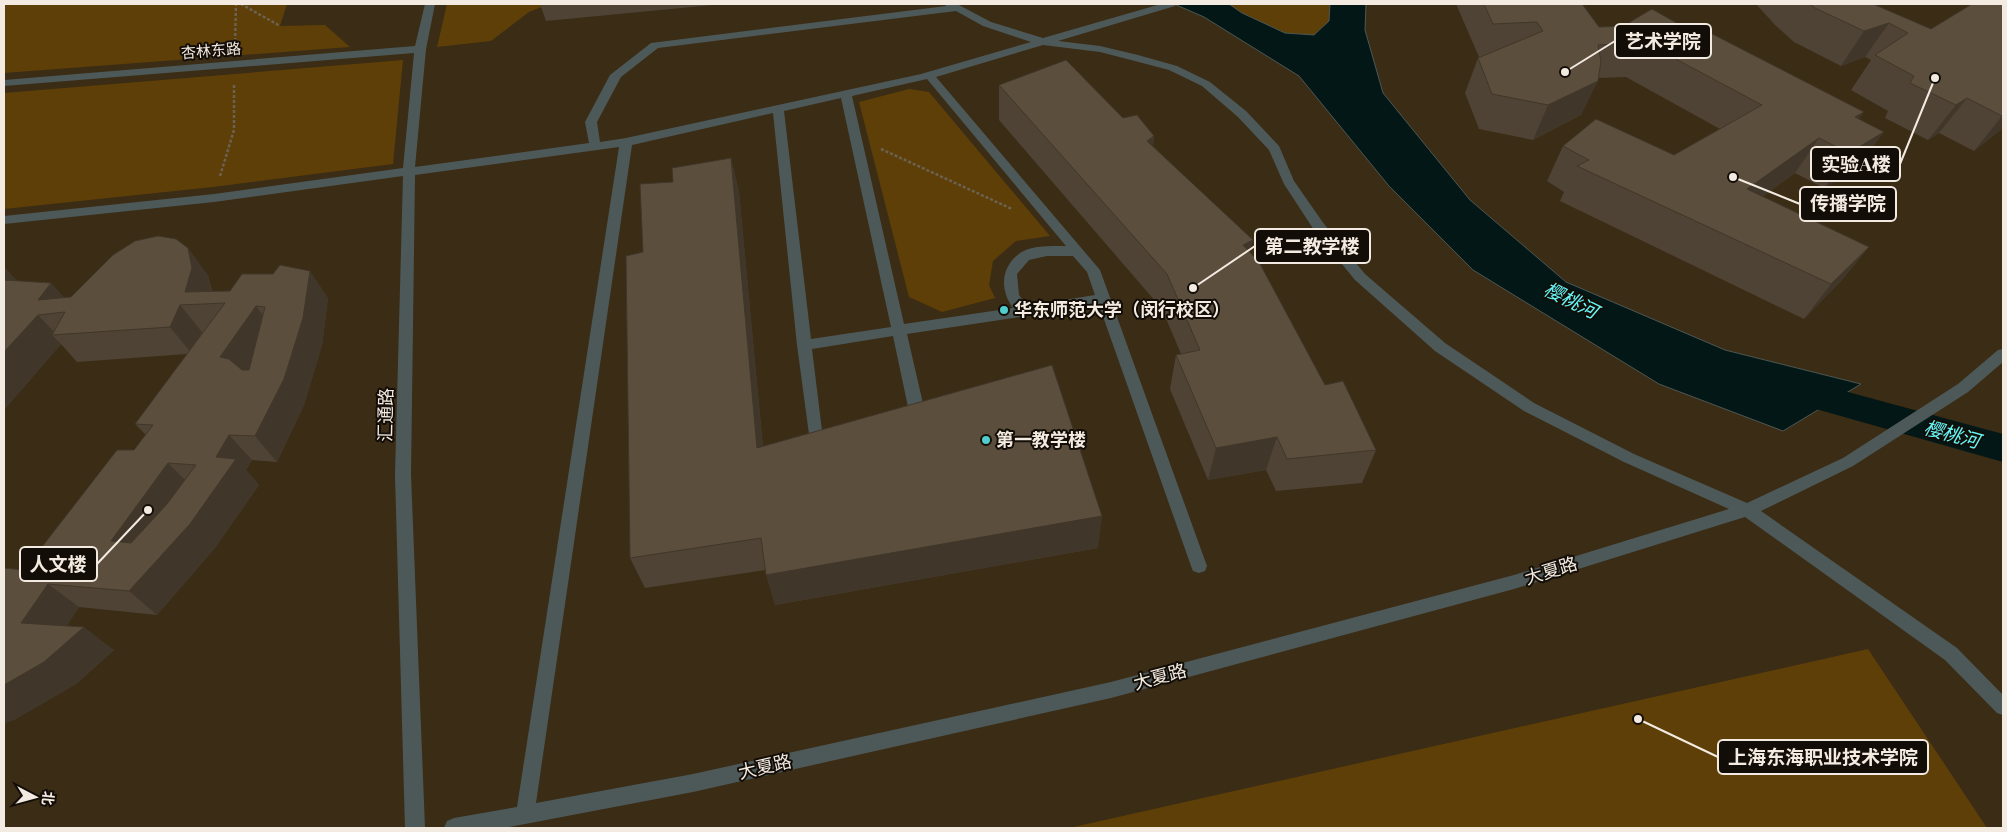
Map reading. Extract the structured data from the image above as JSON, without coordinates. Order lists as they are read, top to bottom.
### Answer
{
  "streets": {
    "street": ["杏林东路", "汇通路", "大夏路"]
  },
  "crossings": [
    ["杏林东路", "汇通路"]
  ],
  "water": ["樱桃河"],
  "places": [
    "艺术学院",
    "实验A楼",
    "传播学院",
    "第二教学楼",
    "华东师范大学（闵行校区）",
    "第一教学楼",
    "人文楼",
    "上海东海职业技术学院"
  ],
  "north": "right"
}
